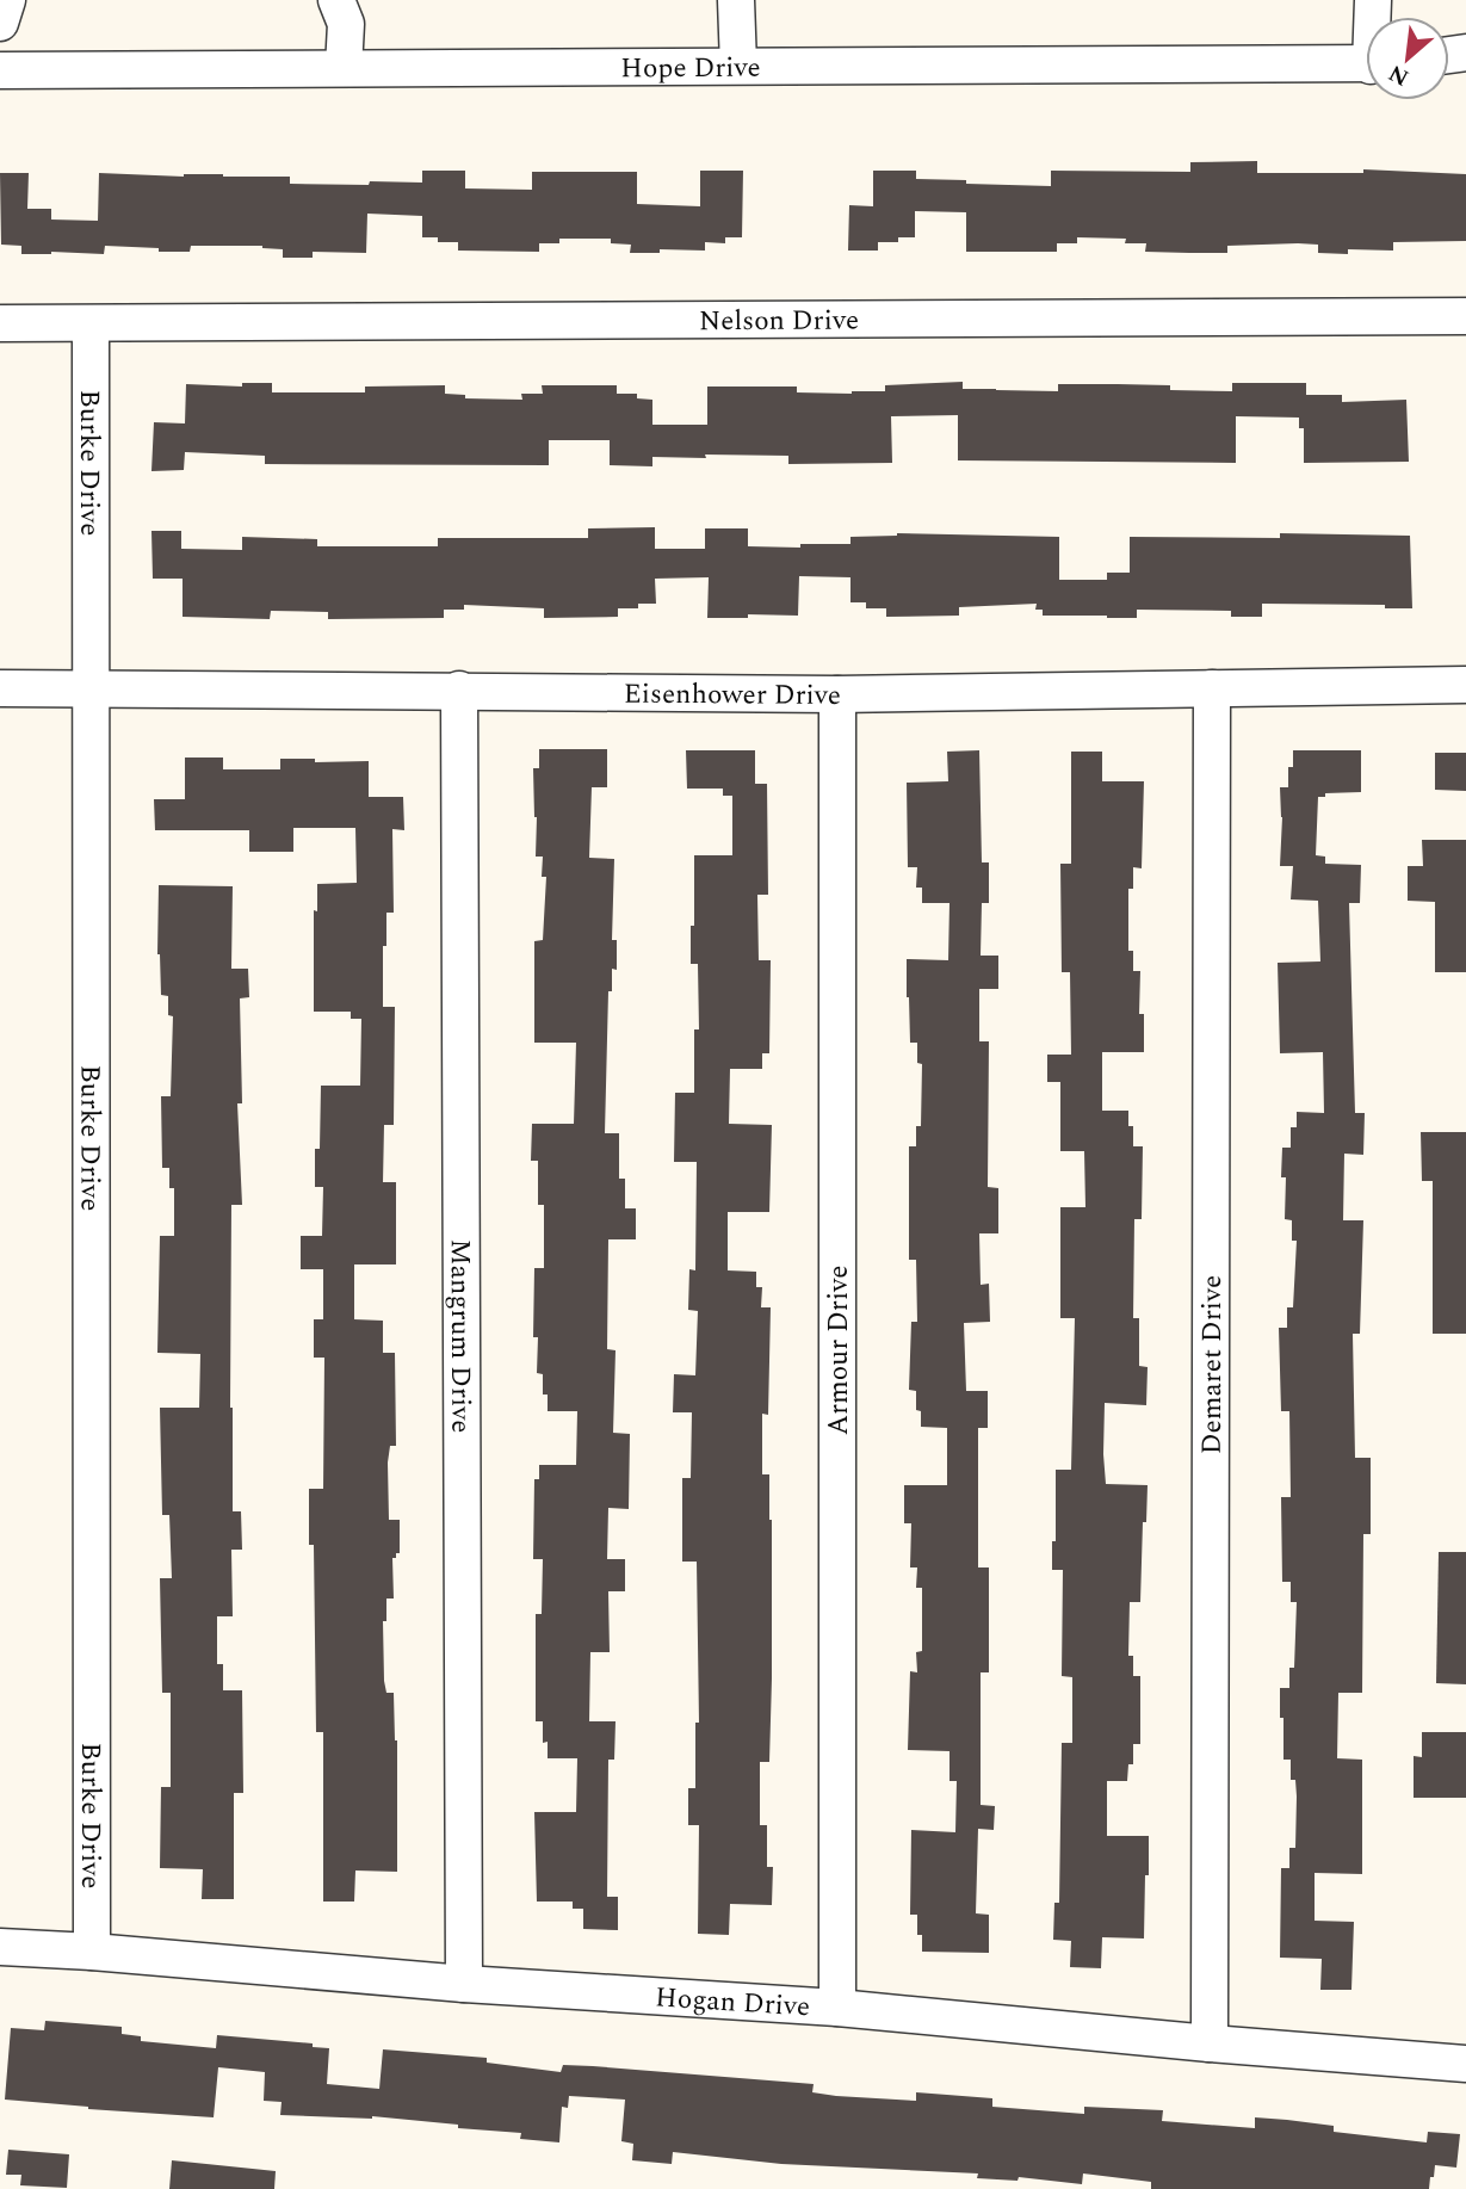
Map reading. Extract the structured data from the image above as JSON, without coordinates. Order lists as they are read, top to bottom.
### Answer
{
  "streets": {
    "street": [
      "Hope Drive",
      "Nelson Drive",
      "Burke Drive",
      "Eisenhower Drive",
      "Mangrum Drive",
      "Armour Drive",
      "Demaret Drive",
      "Hogan Drive"
    ]
  },
  "crossings": [
    ["Nelson Drive", "Burke Drive"],
    ["Burke Drive", "Eisenhower Drive"],
    ["Burke Drive", "Hogan Drive"],
    ["Eisenhower Drive", "Mangrum Drive"],
    ["Eisenhower Drive", "Armour Drive"],
    ["Eisenhower Drive", "Demaret Drive"],
    ["Mangrum Drive", "Hogan Drive"],
    ["Armour Drive", "Hogan Drive"],
    ["Demaret Drive", "Hogan Drive"]
  ],
  "north": "bottom left"
}
